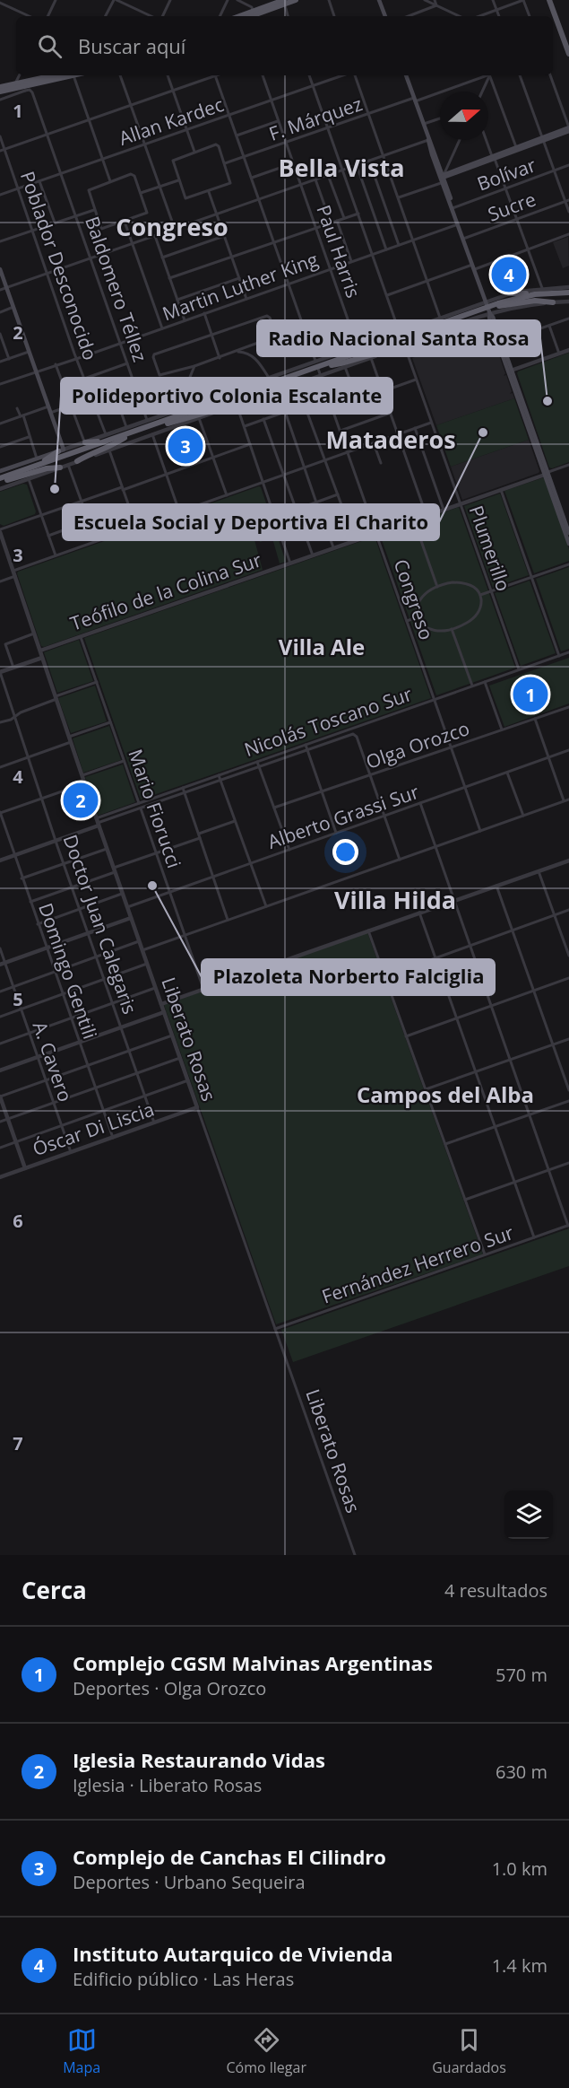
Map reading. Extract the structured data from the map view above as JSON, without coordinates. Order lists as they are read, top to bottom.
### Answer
{
  "streets": {
    "street": [
      "F. Márquez",
      "Allan Kardec",
      "Bolívar",
      "Sucre",
      "Paul Harris",
      "Poblador Desconocido",
      "Martin Luther King",
      "Baldomero Téllez",
      "Plumerillo",
      "Teófilo de la Colina Sur",
      "Congreso",
      "Nicolás Toscano Sur",
      "Olga Orozco",
      "Mario Fiorucci",
      "Alberto Grassi Sur",
      "Doctor Juan Calegaris",
      "Domingo Gentili",
      "Liberato Rosas",
      "A. Cavero",
      "Óscar Di Liscia",
      "Fernández Herrero Sur"
    ]
  },
  "crossings": [
    ["F. Márquez", "Paul Harris"],
    ["F. Márquez", "Congreso"],
    ["Allan Kardec", "Paul Harris"],
    ["Allan Kardec", "Poblador Desconocido"],
    ["Allan Kardec", "Baldomero Téllez"],
    ["Allan Kardec", "Congreso"],
    ["Paul Harris", "Martin Luther King"],
    ["Poblador Desconocido", "Martin Luther King"],
    ["Martin Luther King", "Baldomero Téllez"],
    ["Martin Luther King", "Congreso"],
    ["Plumerillo", "Teófilo de la Colina Sur"],
    ["Plumerillo", "Nicolás Toscano Sur"],
    ["Teófilo de la Colina Sur", "Congreso"],
    ["Teófilo de la Colina Sur", "Mario Fiorucci"],
    ["Teófilo de la Colina Sur", "Liberato Rosas"],
    ["Congreso", "Nicolás Toscano Sur"],
    ["Congreso", "Olga Orozco"],
    ["Congreso", "Alberto Grassi Sur"],
    ["Nicolás Toscano Sur", "Olga Orozco"],
    ["Nicolás Toscano Sur", "Mario Fiorucci"],
    ["Nicolás Toscano Sur", "Doctor Juan Calegaris"],
    ["Nicolás Toscano Sur", "Domingo Gentili"],
    ["Nicolás Toscano Sur", "Liberato Rosas"],
    ["Mario Fiorucci", "Alberto Grassi Sur"],
    ["Alberto Grassi Sur", "Liberato Rosas"],
    ["Doctor Juan Calegaris", "Óscar Di Liscia"],
    ["Domingo Gentili", "Óscar Di Liscia"],
    ["Liberato Rosas", "Óscar Di Liscia"],
    ["Liberato Rosas", "Fernández Herrero Sur"],
    ["A. Cavero", "Óscar Di Liscia"]
  ],
  "districts": [
    "Bella Vista",
    "Congreso",
    "Mataderos",
    "Villa Ale",
    "Villa Hilda",
    "Campos del Alba"
  ],
  "places": [
    "Radio Nacional Santa Rosa",
    "Escuela Social y Deportiva El Charito",
    "Polideportivo Colonia Escalante",
    "Plazoleta Norberto Falciglia"
  ],
  "north": "right",
  "page": {
    "search": "Buscar aquí",
    "pins": [
      "4",
      "3",
      "1",
      "2"
    ],
    "heading": ["Cerca", "4 resultados"],
    "list": [
      {
        "mark": "1",
        "name": "Complejo CGSM Malvinas Argentinas",
        "note": "Deportes · Olga Orozco",
        "value": "570 m"
      },
      {
        "mark": "2",
        "name": "Iglesia Restaurando Vidas",
        "note": "Iglesia · Liberato Rosas",
        "value": "630 m"
      },
      {
        "mark": "3",
        "name": "Complejo de Canchas El Cilindro",
        "note": "Deportes · Urbano Sequeira",
        "value": "1.0 km"
      },
      {
        "mark": "4",
        "name": "Instituto Autarquico de Vivienda",
        "note": "Edificio público · Las Heras",
        "value": "1.4 km"
      }
    ],
    "nav": ["Mapa", "Cómo llegar", "Guardados"]
  },
  "grid": {
    "rows": [
      "1",
      "2",
      "3",
      "4",
      "5",
      "6",
      "7"
    ]
  }
}
